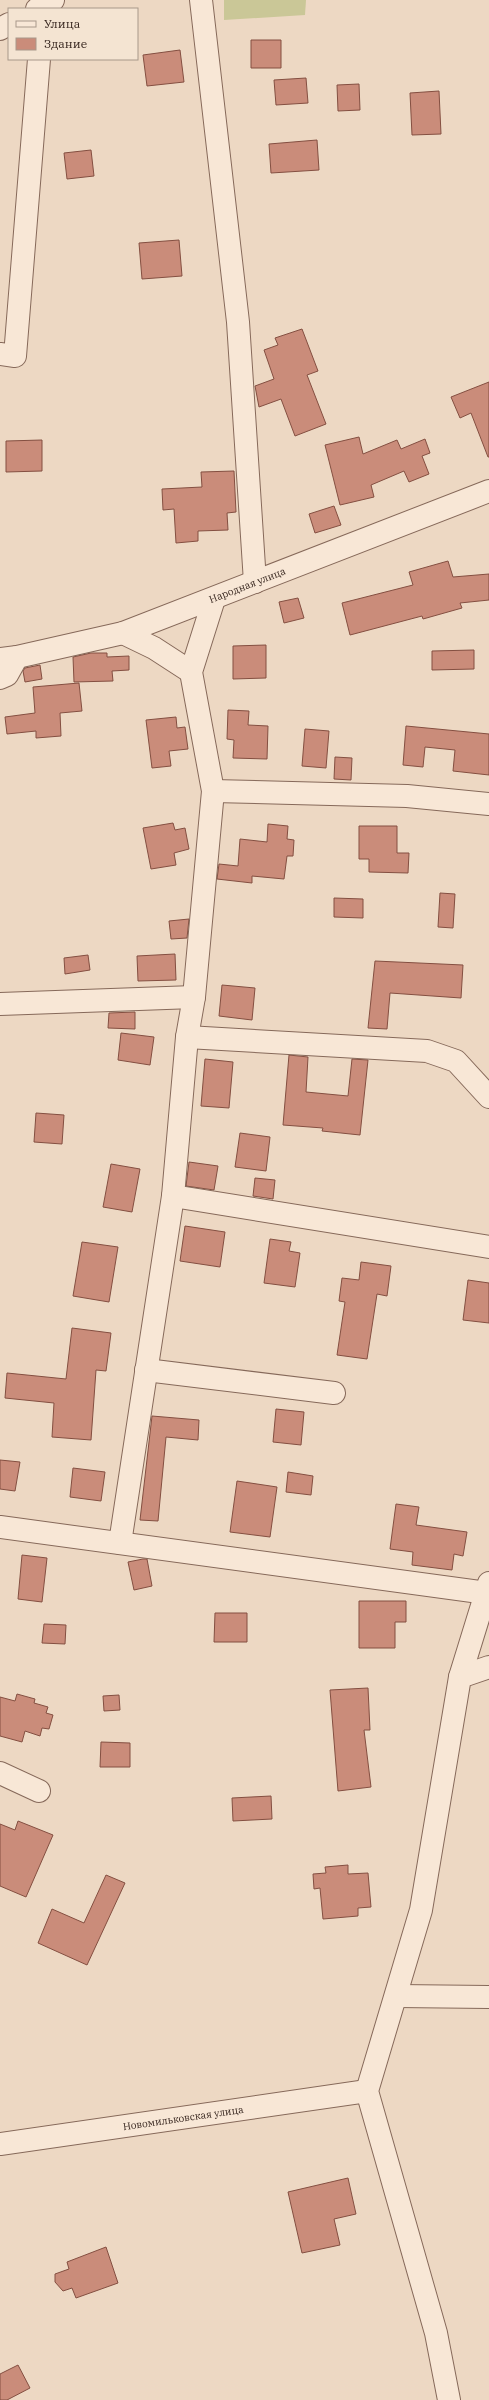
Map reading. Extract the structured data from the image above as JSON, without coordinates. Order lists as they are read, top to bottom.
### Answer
{
  "streets": {
    "street": ["Народная улица", "Новомильковская улица"]
  },
  "legend": ["Улица", "Здание"]
}
